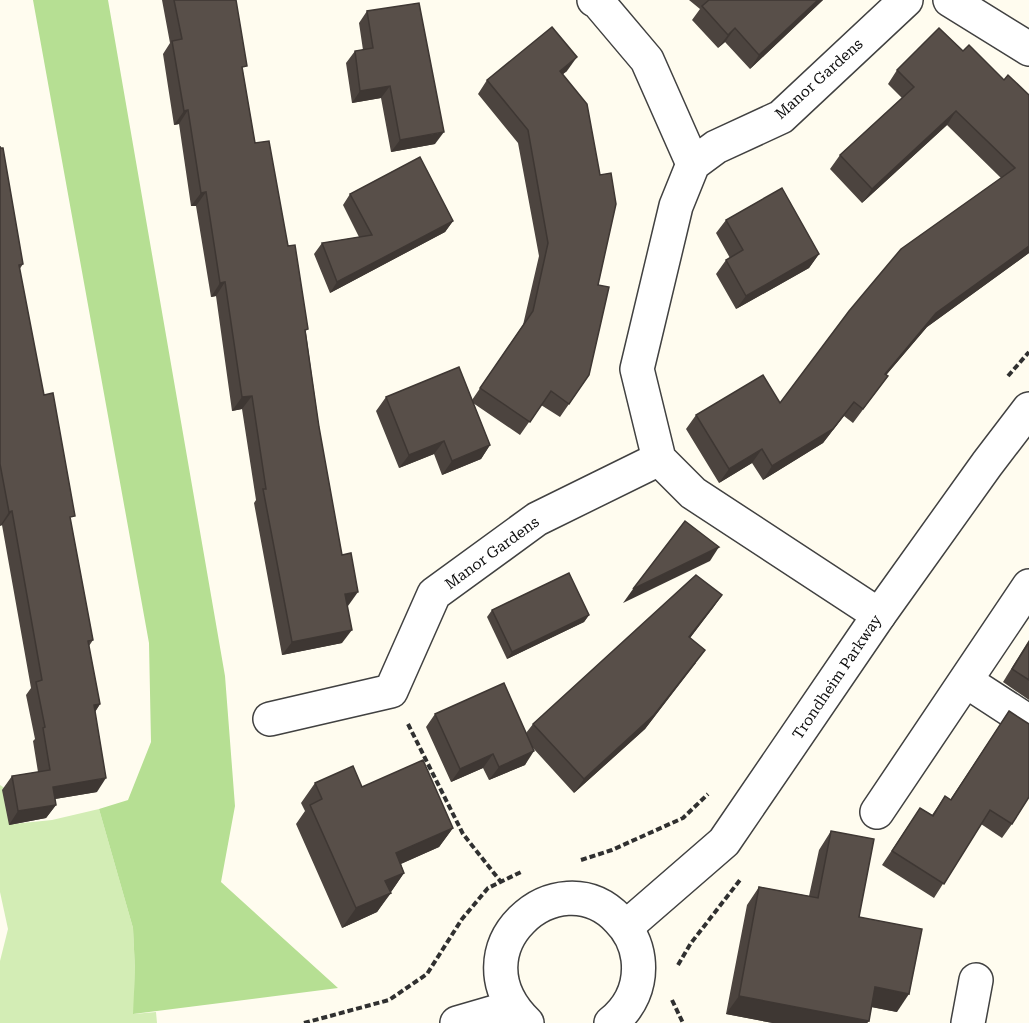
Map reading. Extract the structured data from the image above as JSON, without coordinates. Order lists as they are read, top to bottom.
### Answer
{
  "streets": {
    "street": ["Manor Gardens", "Trondheim Parkway"]
  }
}
